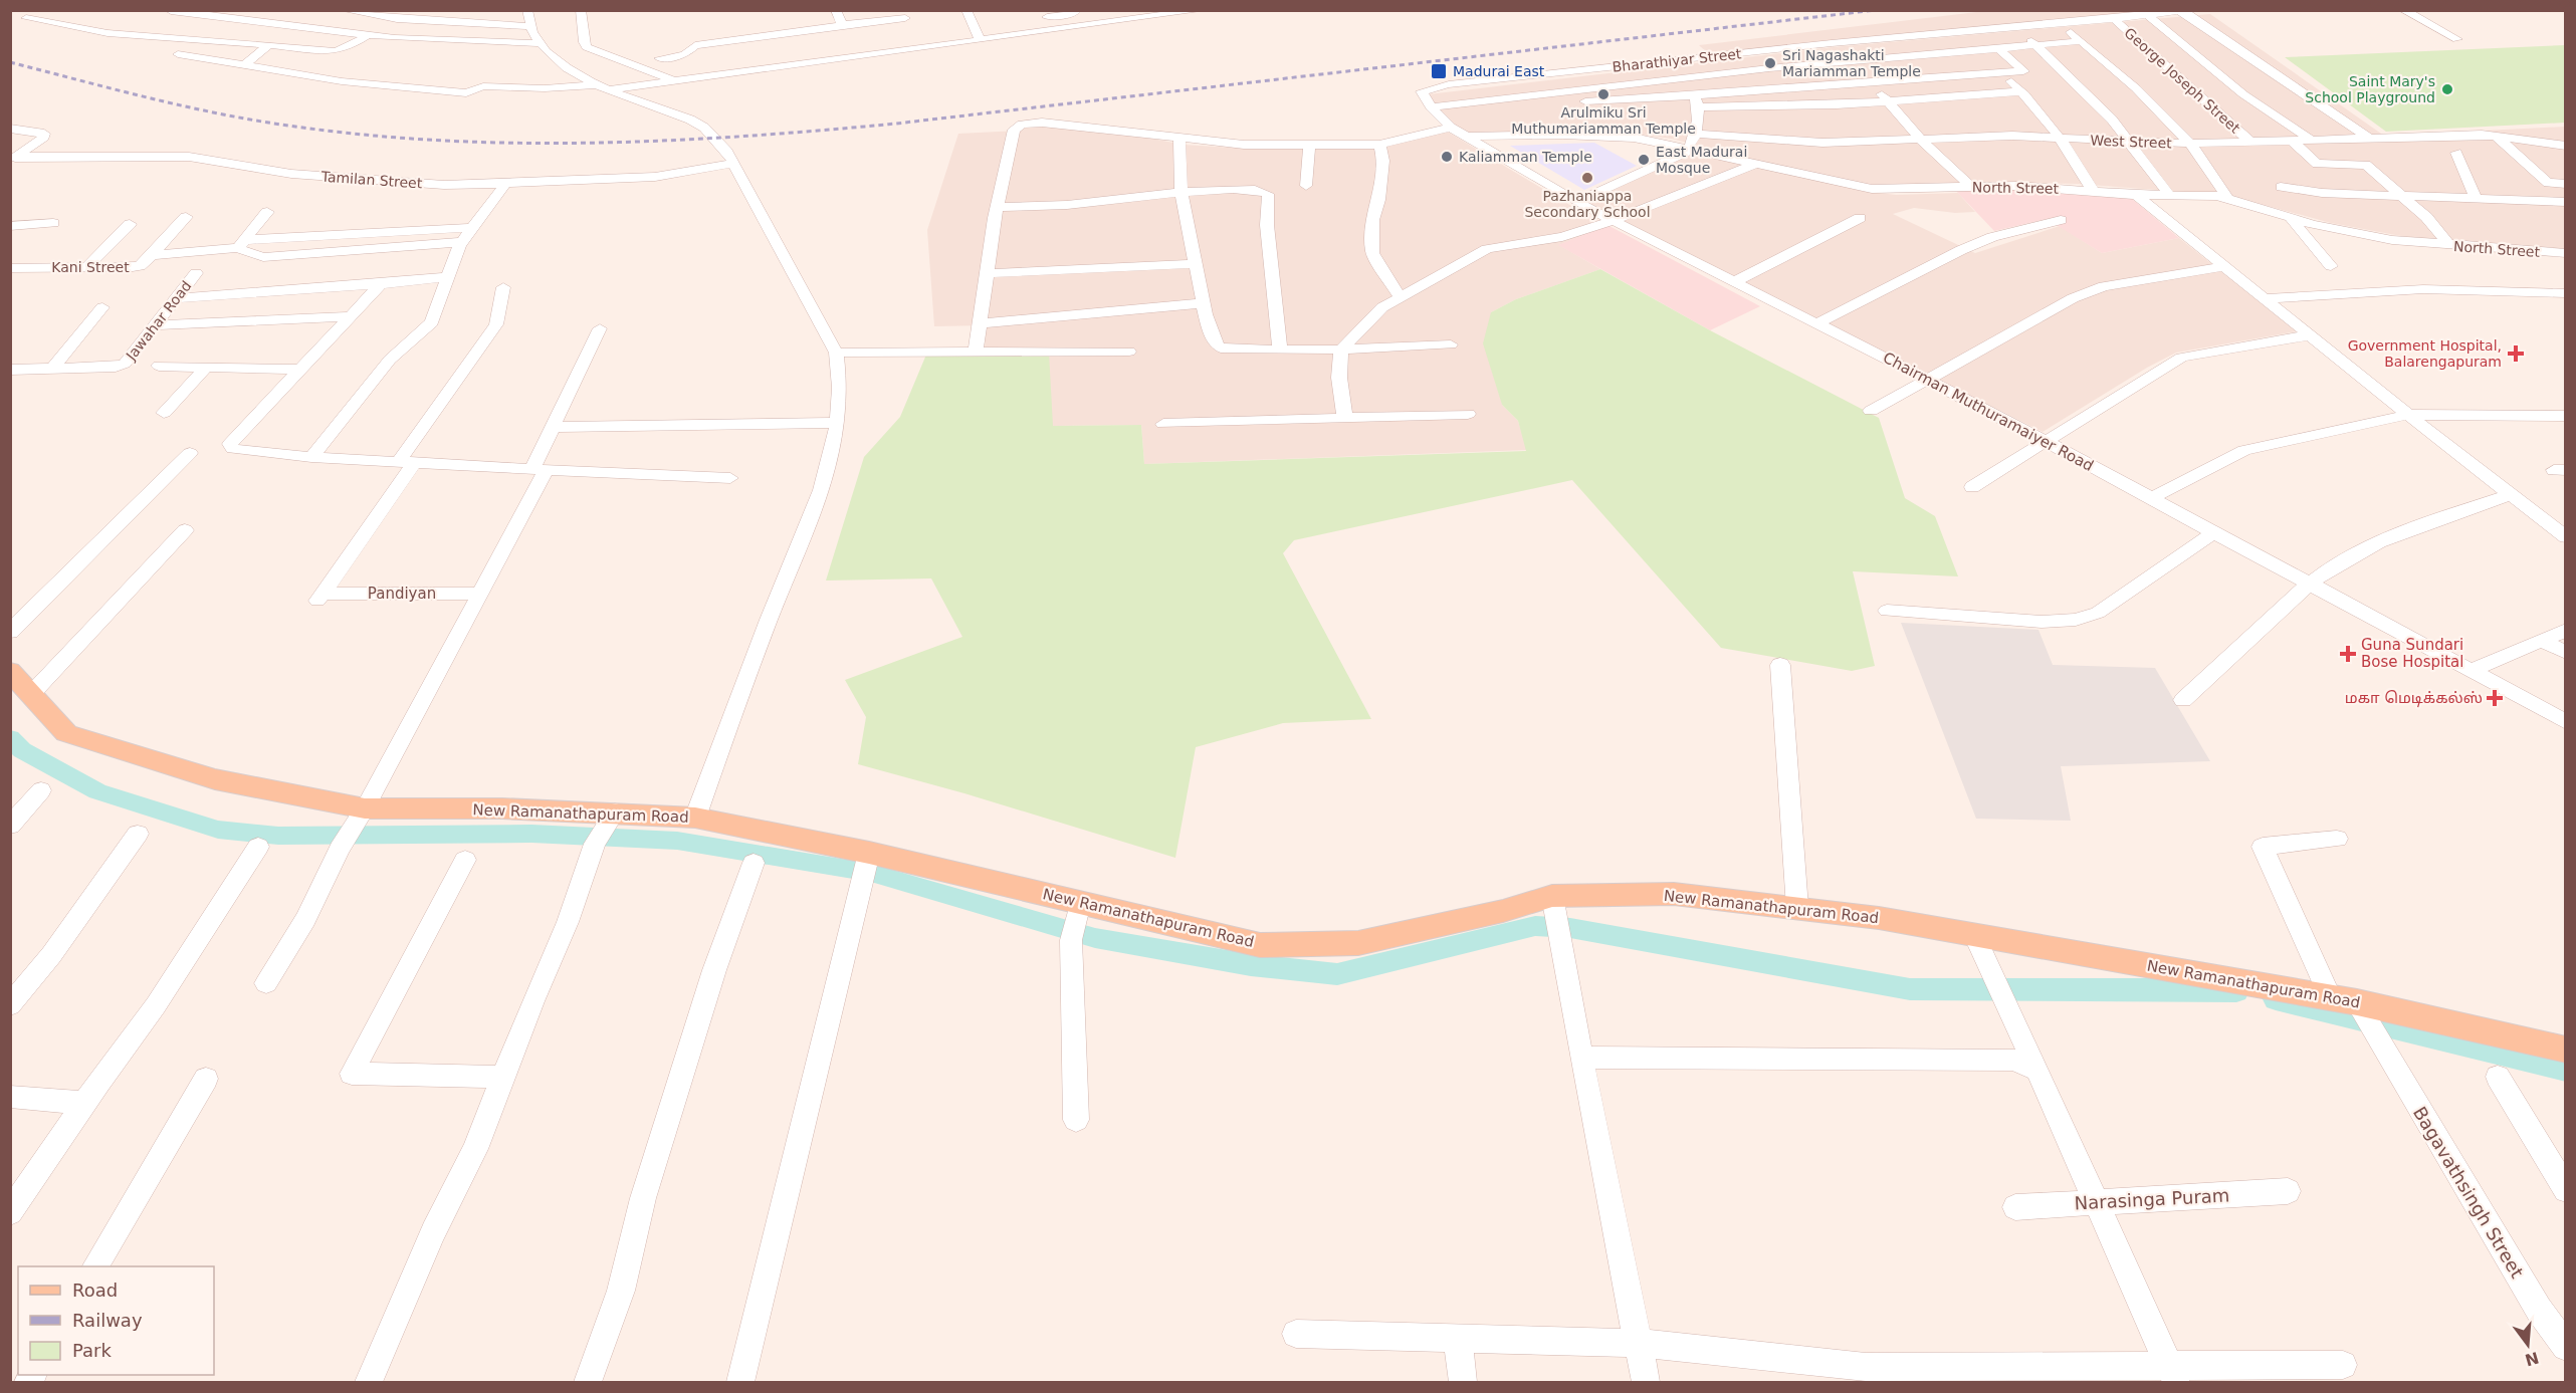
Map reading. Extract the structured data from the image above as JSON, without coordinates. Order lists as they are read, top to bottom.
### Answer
{
  "streets": {
    "main road": ["New Ramanathapuram Road"],
    "street": [
      "Bharathiyar Street",
      "George Joseph Street",
      "West Street",
      "Tamilan Street",
      "North Street",
      "Kani Street",
      "Jawahar Road",
      "Chairman Muthuramaiyer Road",
      "Pandiyan",
      "Bagavathsingh Street",
      "Narasinga Puram"
    ]
  },
  "crossings": [
    ["Bharathiyar Street", "George Joseph Street"],
    ["Bharathiyar Street", "Chairman Muthuramaiyer Road"],
    ["George Joseph Street", "West Street"],
    ["North Street", "Chairman Muthuramaiyer Road"],
    ["New Ramanathapuram Road", "Bagavathsingh Street"]
  ],
  "places": {
    "other": [
      "Sri Nagashakti Mariamman Temple",
      "Saint Mary's School Playground",
      "Arulmiku Sri Muthumariamman Temple",
      "Kaliamman Temple",
      "East Madurai Mosque",
      "Pazhaniappa Secondary School"
    ],
    "transit": ["Madurai East"],
    "health": ["Government Hospital, Balarengapuram", "Guna Sundari Bose Hospital", "மகா மெடிக்கல்ஸ்"]
  },
  "legend": ["Road", "Railway", "Park"],
  "north": "bottom"
}
